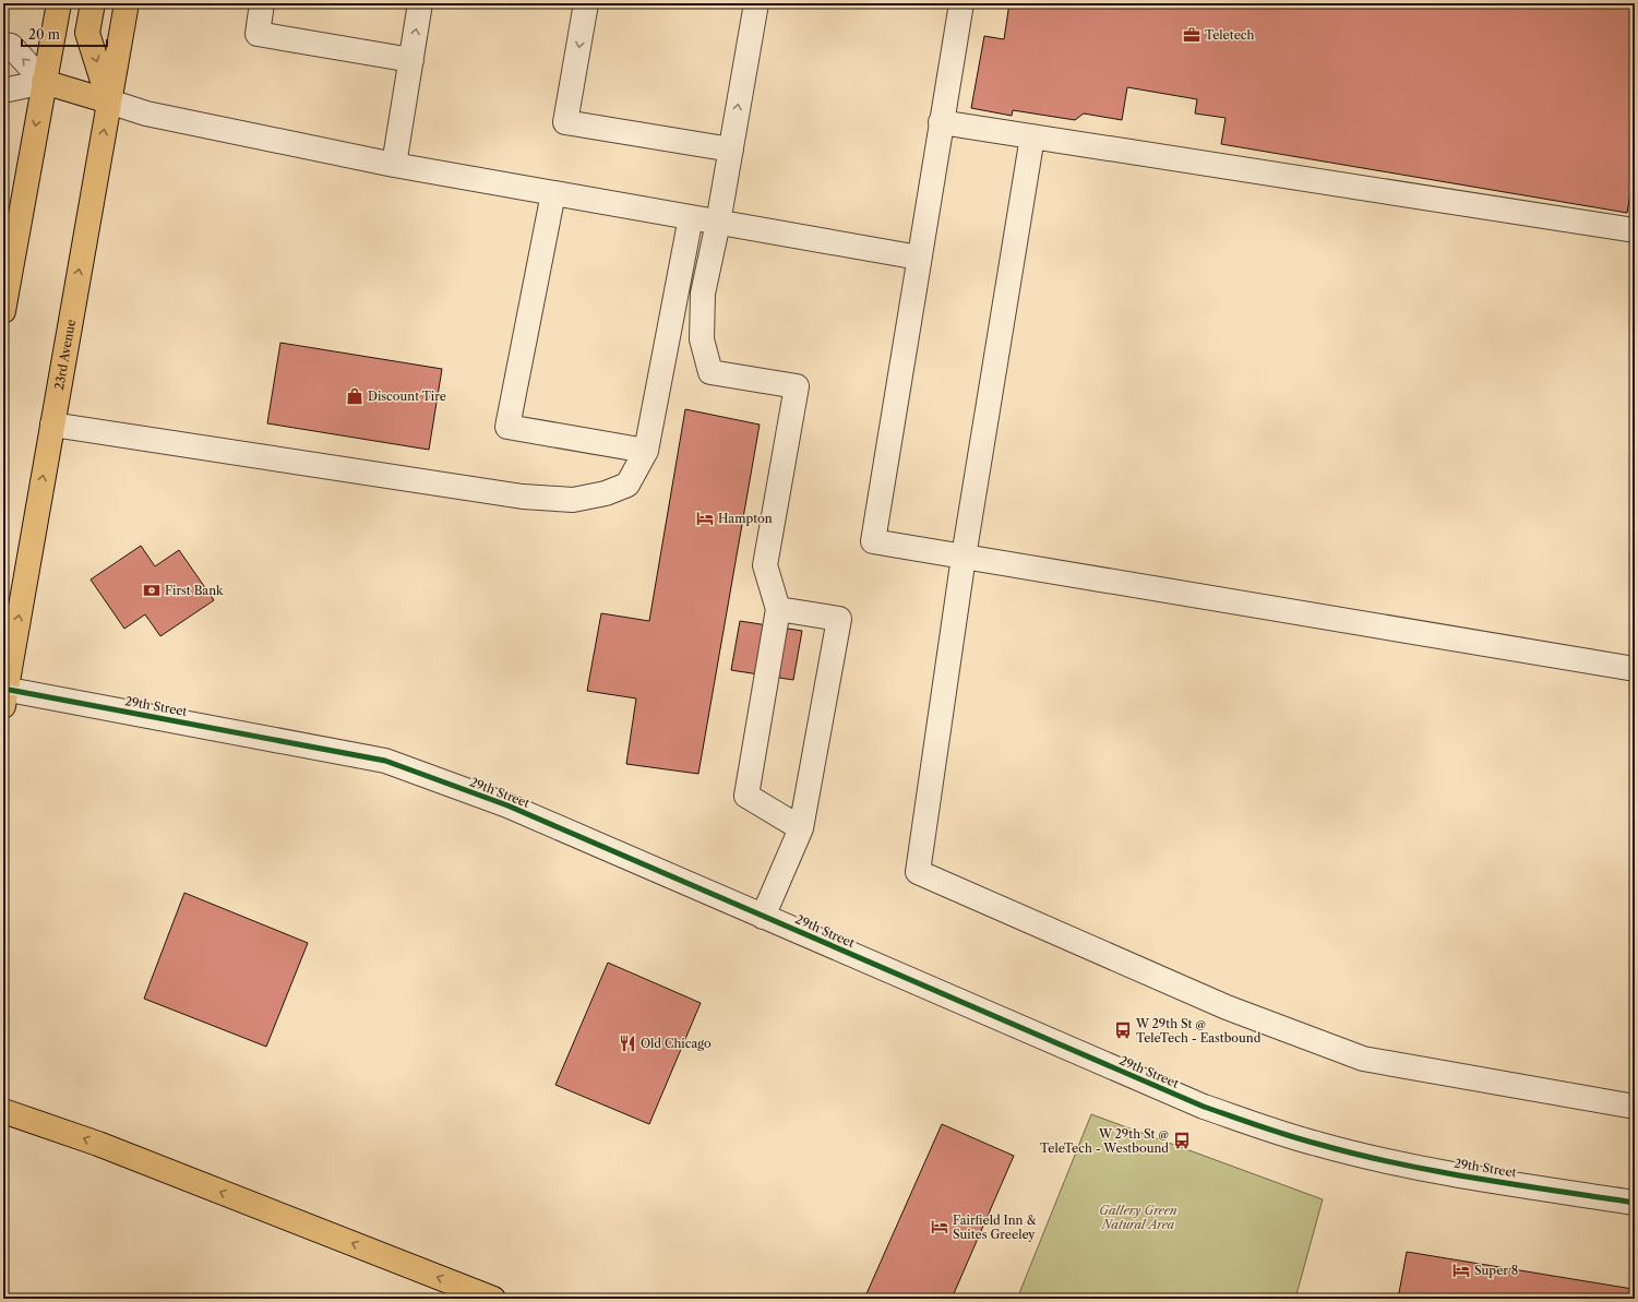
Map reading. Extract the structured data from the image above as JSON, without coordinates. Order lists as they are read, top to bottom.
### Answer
{
  "streets": {
    "main road": ["23rd Avenue"],
    "street": ["29th Street"]
  },
  "crossings": [
    ["23rd Avenue", "29th Street"]
  ],
  "parks": ["Gallery Green Natural Area"],
  "places": {
    "office": ["Teletech"],
    "shop": ["Discount Tire"],
    "hotel": ["Hampton", "Fairfield Inn & Suites Greeley", "Super 8"],
    "bank": ["First Bank"],
    "bus stop": ["W 29th St @ TeleTech - Eastbound", "W 29th St @ TeleTech - Westbound"],
    "restaurant": ["Old Chicago"]
  },
  "scale_bar": "20 m"
}
